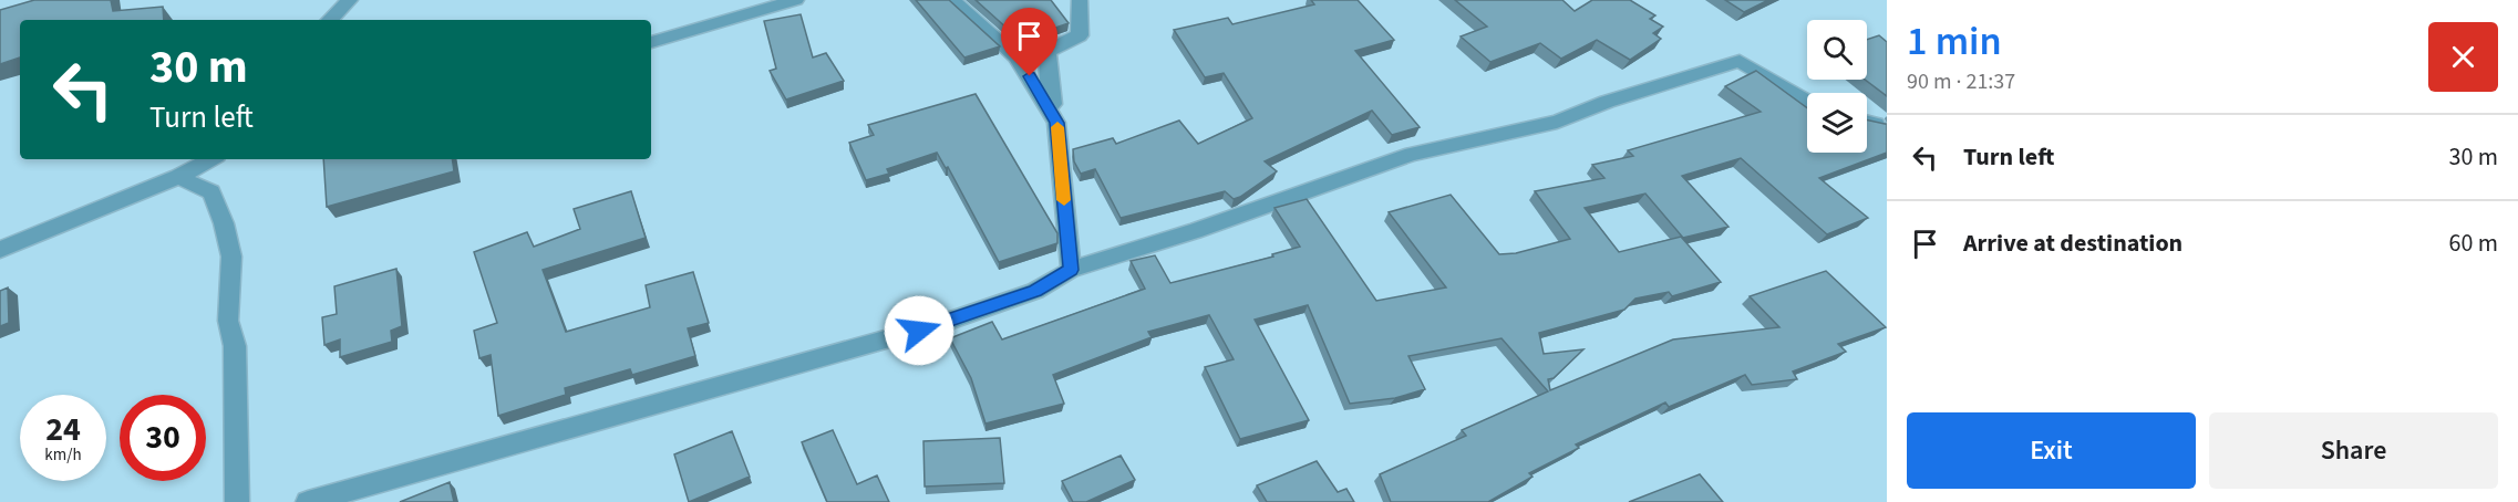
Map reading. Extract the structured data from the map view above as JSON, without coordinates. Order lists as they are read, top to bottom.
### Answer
{
  "page": {
    "heading": ["1 min", "90 m · 21:37"],
    "turn": ["30 m", "Turn left"],
    "list": [
      {
        "name": "Turn left",
        "value": "30 m"
      },
      {
        "name": "Arrive at destination",
        "value": "60 m"
      }
    ],
    "speed": "24 km/h",
    "limit": "30",
    "buttons": ["Exit", "Share"]
  }
}
